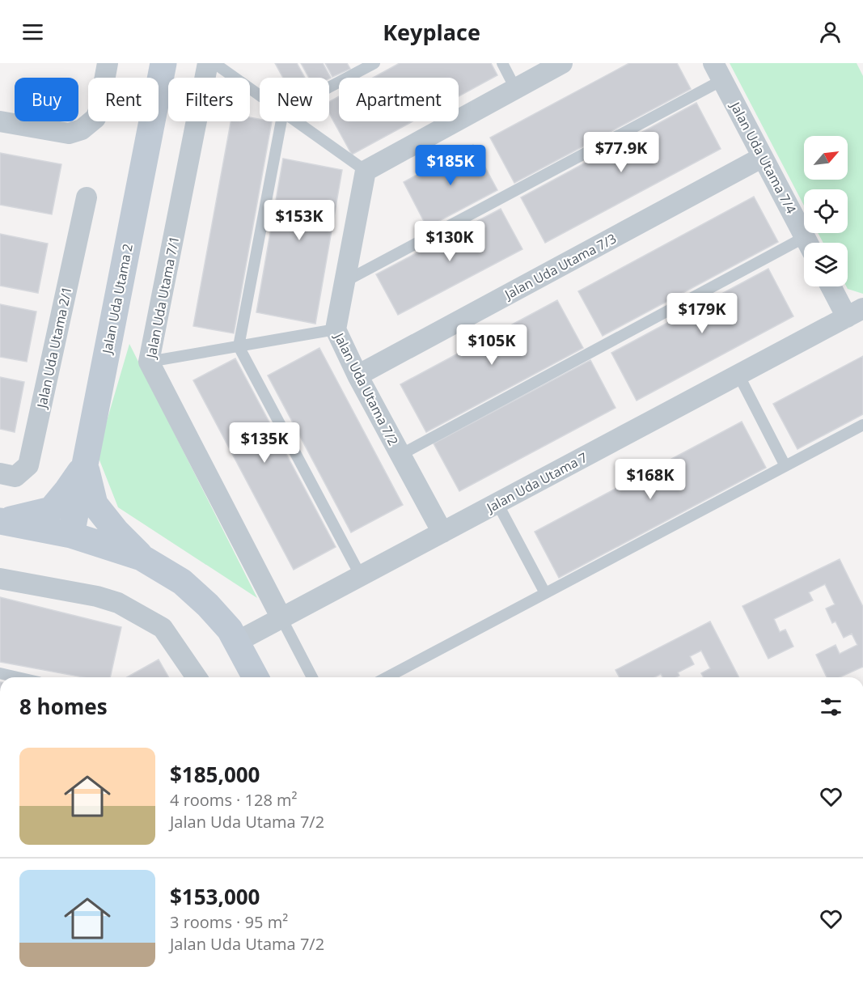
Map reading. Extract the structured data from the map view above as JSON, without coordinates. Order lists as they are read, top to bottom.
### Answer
{
  "streets": {
    "street": [
      "Jalan Uda Utama 7/4",
      "Jalan Uda Utama 7/3",
      "Jalan Uda Utama 7/1",
      "Jalan Uda Utama 2",
      "Jalan Uda Utama 2/1",
      "Jalan Uda Utama 7/2",
      "Jalan Uda Utama 7"
    ]
  },
  "crossings": [
    ["Jalan Uda Utama 7/4", "Jalan Uda Utama 7/3"],
    ["Jalan Uda Utama 7/3", "Jalan Uda Utama 7/2"],
    ["Jalan Uda Utama 7/1", "Jalan Uda Utama 7"],
    ["Jalan Uda Utama 7/2", "Jalan Uda Utama 7"]
  ],
  "north": "top right",
  "page": {
    "header": "Keyplace",
    "chip": [
      "Buy",
      "Rent",
      "Filters",
      "New",
      "Apartment"
    ],
    "price": [
      "$77.9K",
      "$185K",
      "$153K",
      "$130K",
      "$179K",
      "$105K",
      "$135K",
      "$168K"
    ],
    "heading": "8 homes",
    "list": [
      {
        "name": "$185,000",
        "note": "4 rooms · 128 m² · Jalan Uda Utama 7/2"
      },
      {
        "name": "$153,000",
        "note": "3 rooms · 95 m² · Jalan Uda Utama 7/2"
      }
    ]
  }
}
